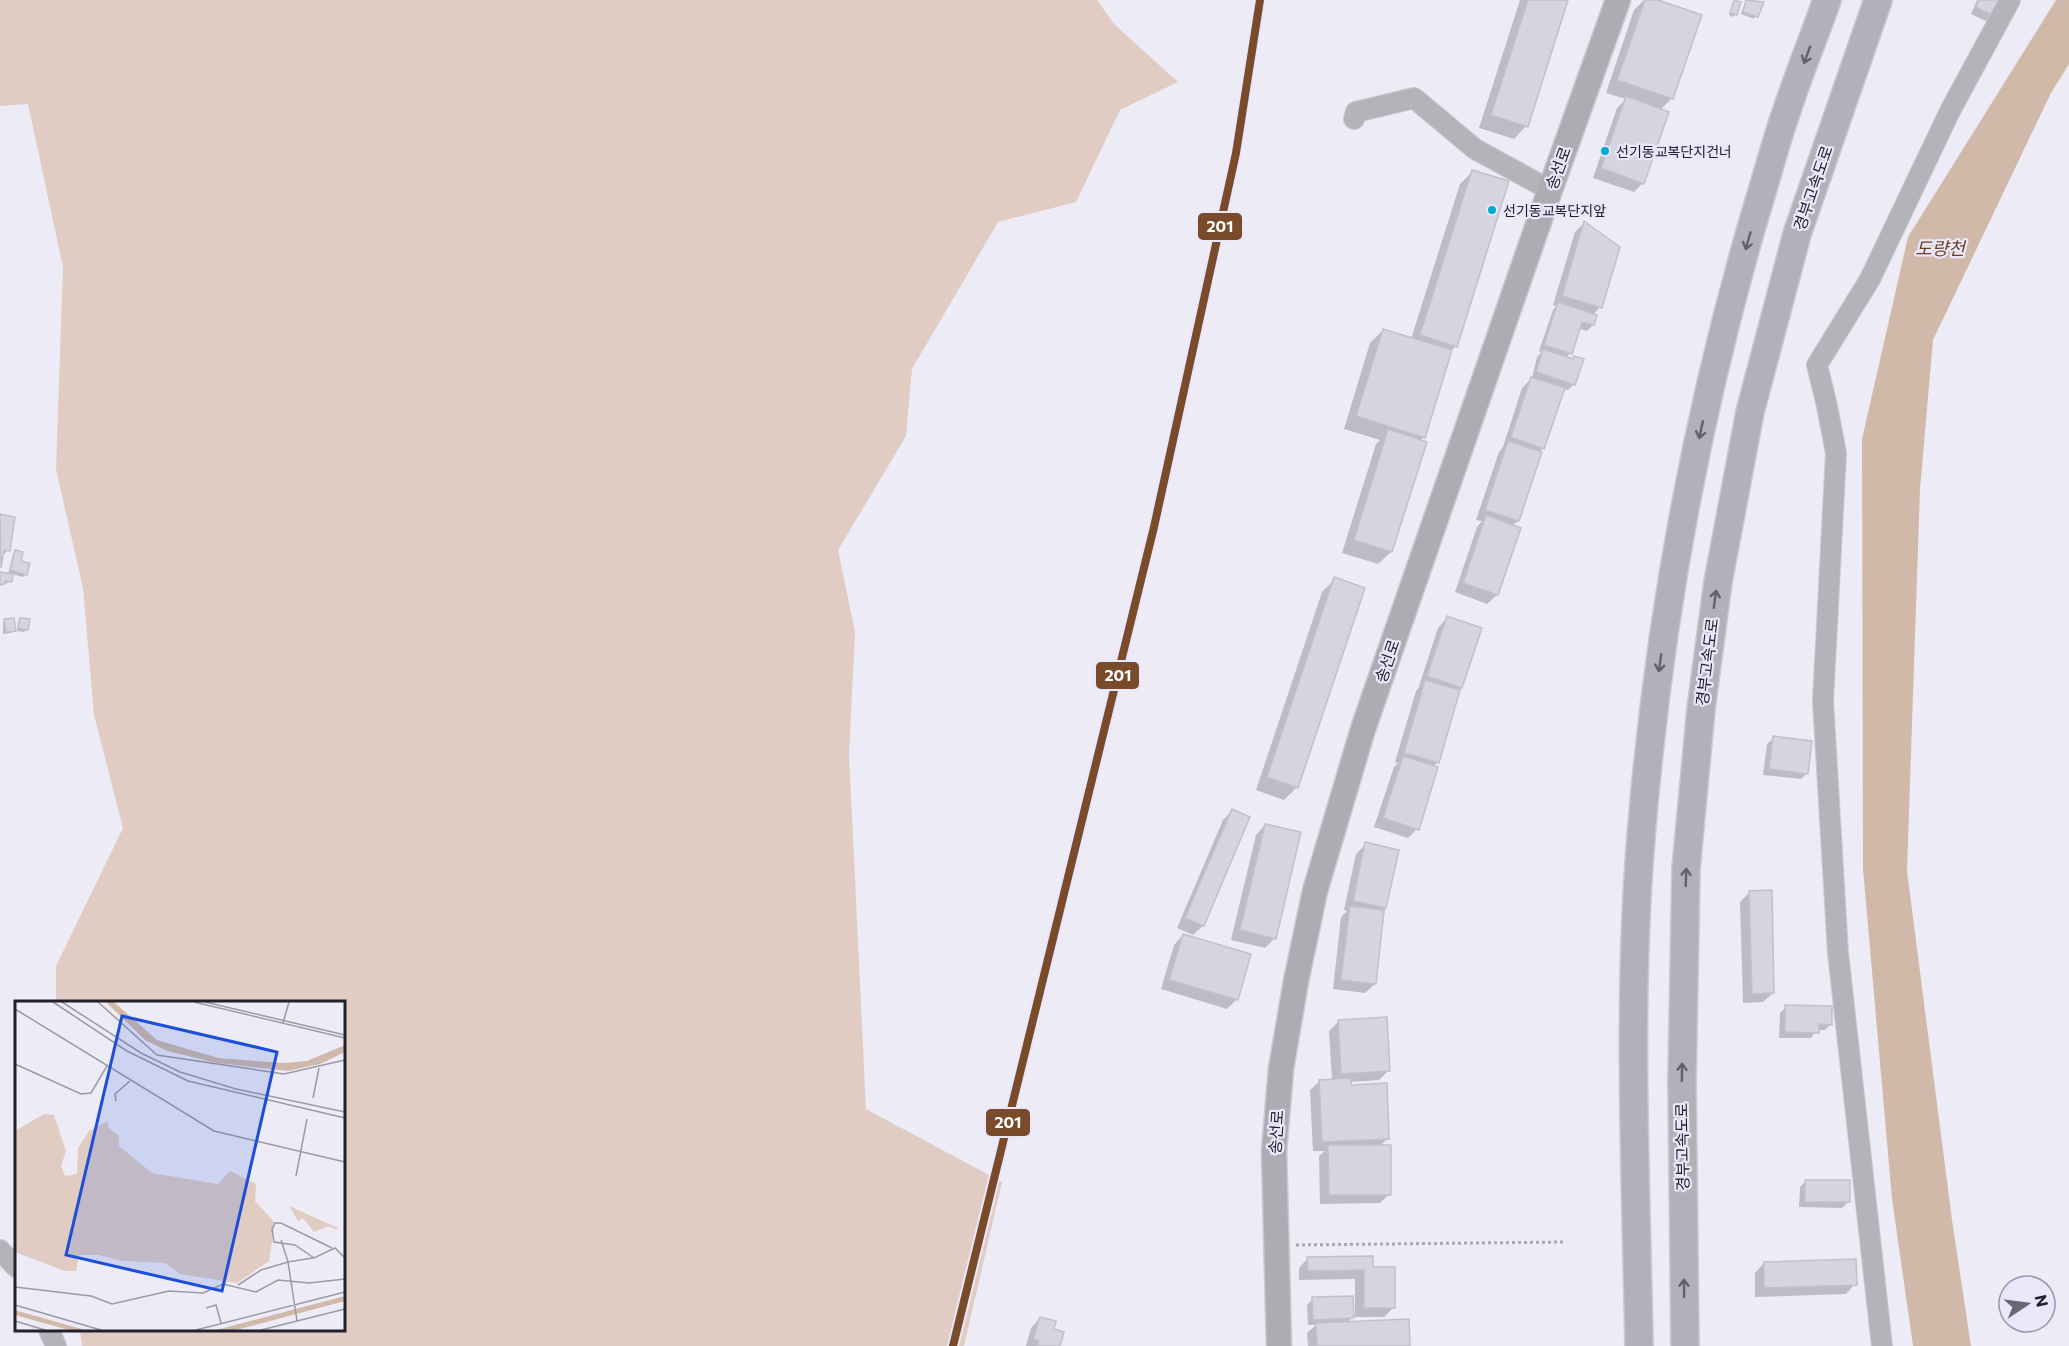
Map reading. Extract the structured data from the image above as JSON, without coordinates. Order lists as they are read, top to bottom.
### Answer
{
  "streets": {
    "highway": ["경부고속도로"],
    "main road": ["송선로"]
  },
  "water": ["도량천"],
  "places": ["선기동교복단지건너", "선기동교복단지앞"],
  "lines": ["transit line 201"],
  "north": "right"
}
